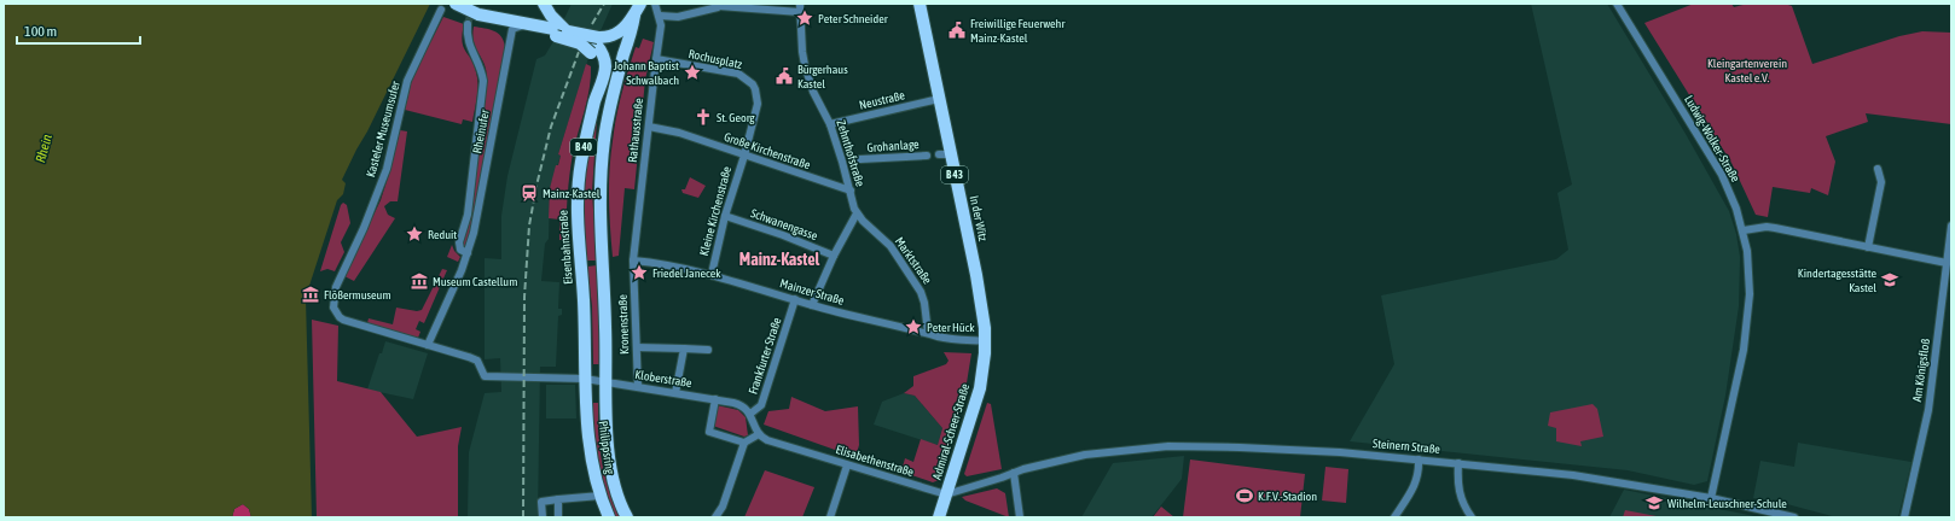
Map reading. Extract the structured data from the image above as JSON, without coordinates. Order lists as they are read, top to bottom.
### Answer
{
  "streets": {
    "main road": [
      "B 40",
      "B 43",
      "In der Witz",
      "Eisenbahnstraße",
      "Admiral-Scheer-Straße",
      "Philippsring"
    ],
    "street": [
      "Rochusplatz",
      "Neustraße",
      "Kasteler Museumsufer",
      "Rathausstraße",
      "Rheinufer",
      "Ludwig-Wolker-Straße",
      "Grohanlage",
      "Große Kirchenstraße",
      "Zehnthofstraße",
      "Kleine Kirchenstraße",
      "Schwanengasse",
      "Marktstraße",
      "Mainzer Straße",
      "Kronenstraße",
      "Frankfurter Straße",
      "Am Königsfloß",
      "Kloberstraße",
      "Steinern Straße",
      "Elisabethenstraße"
    ]
  },
  "crossings": [
    ["Rochusplatz", "Rathausstraße"],
    ["Rochusplatz", "Große Kirchenstraße"],
    ["Rochusplatz", "Kleine Kirchenstraße"],
    ["Neustraße", "Zehnthofstraße"],
    ["Neustraße", "In der Witz"],
    ["Kasteler Museumsufer", "Rheinufer"],
    ["Rathausstraße", "Große Kirchenstraße"],
    ["Rathausstraße", "Mainzer Straße"],
    ["Rathausstraße", "Kronenstraße"],
    ["Ludwig-Wolker-Straße", "Steinern Straße"],
    ["B 40", "Eisenbahnstraße"],
    ["B 40", "Kloberstraße"],
    ["B 40", "Philippsring"],
    ["Große Kirchenstraße", "Zehnthofstraße"],
    ["Große Kirchenstraße", "Kleine Kirchenstraße"],
    ["Zehnthofstraße", "Marktstraße"],
    ["Kleine Kirchenstraße", "Schwanengasse"],
    ["Kleine Kirchenstraße", "Mainzer Straße"],
    ["In der Witz", "Mainzer Straße"],
    ["In der Witz", "Admiral-Scheer-Straße"],
    ["Eisenbahnstraße", "Kloberstraße"],
    ["Eisenbahnstraße", "Philippsring"],
    ["Marktstraße", "Mainzer Straße"],
    ["Mainzer Straße", "Kronenstraße"],
    ["Mainzer Straße", "Frankfurter Straße"],
    ["Mainzer Straße", "Admiral-Scheer-Straße"],
    ["Kronenstraße", "Kloberstraße"],
    ["Frankfurter Straße", "Kloberstraße"],
    ["Kloberstraße", "Philippsring"],
    ["Admiral-Scheer-Straße", "Elisabethenstraße"]
  ],
  "districts": ["Mainz-Kastel"],
  "water": ["Rhein"],
  "parks": ["Kleingartenverein Kastel e.V."],
  "places": {
    "place": [
      "Peter Schneider",
      "Johann Baptist Schwalbach",
      "Reduit",
      "Friedel Janecek",
      "Peter Hück"
    ],
    "public building": ["Freiwillige Feuerwehr Mainz-Kastel", "Bürgerhaus Kastel"],
    "church": ["St. Georg"],
    "station": ["Mainz-Kastel"],
    "school or university": ["Kindertagesstätte Kastel", "Wilhelm-Leuschner-Schule"],
    "museum": ["Museum Castellum", "Flößermuseum"],
    "sports": ["K.F.V.-Stadion"]
  },
  "scale_bar": "100 m"
}
